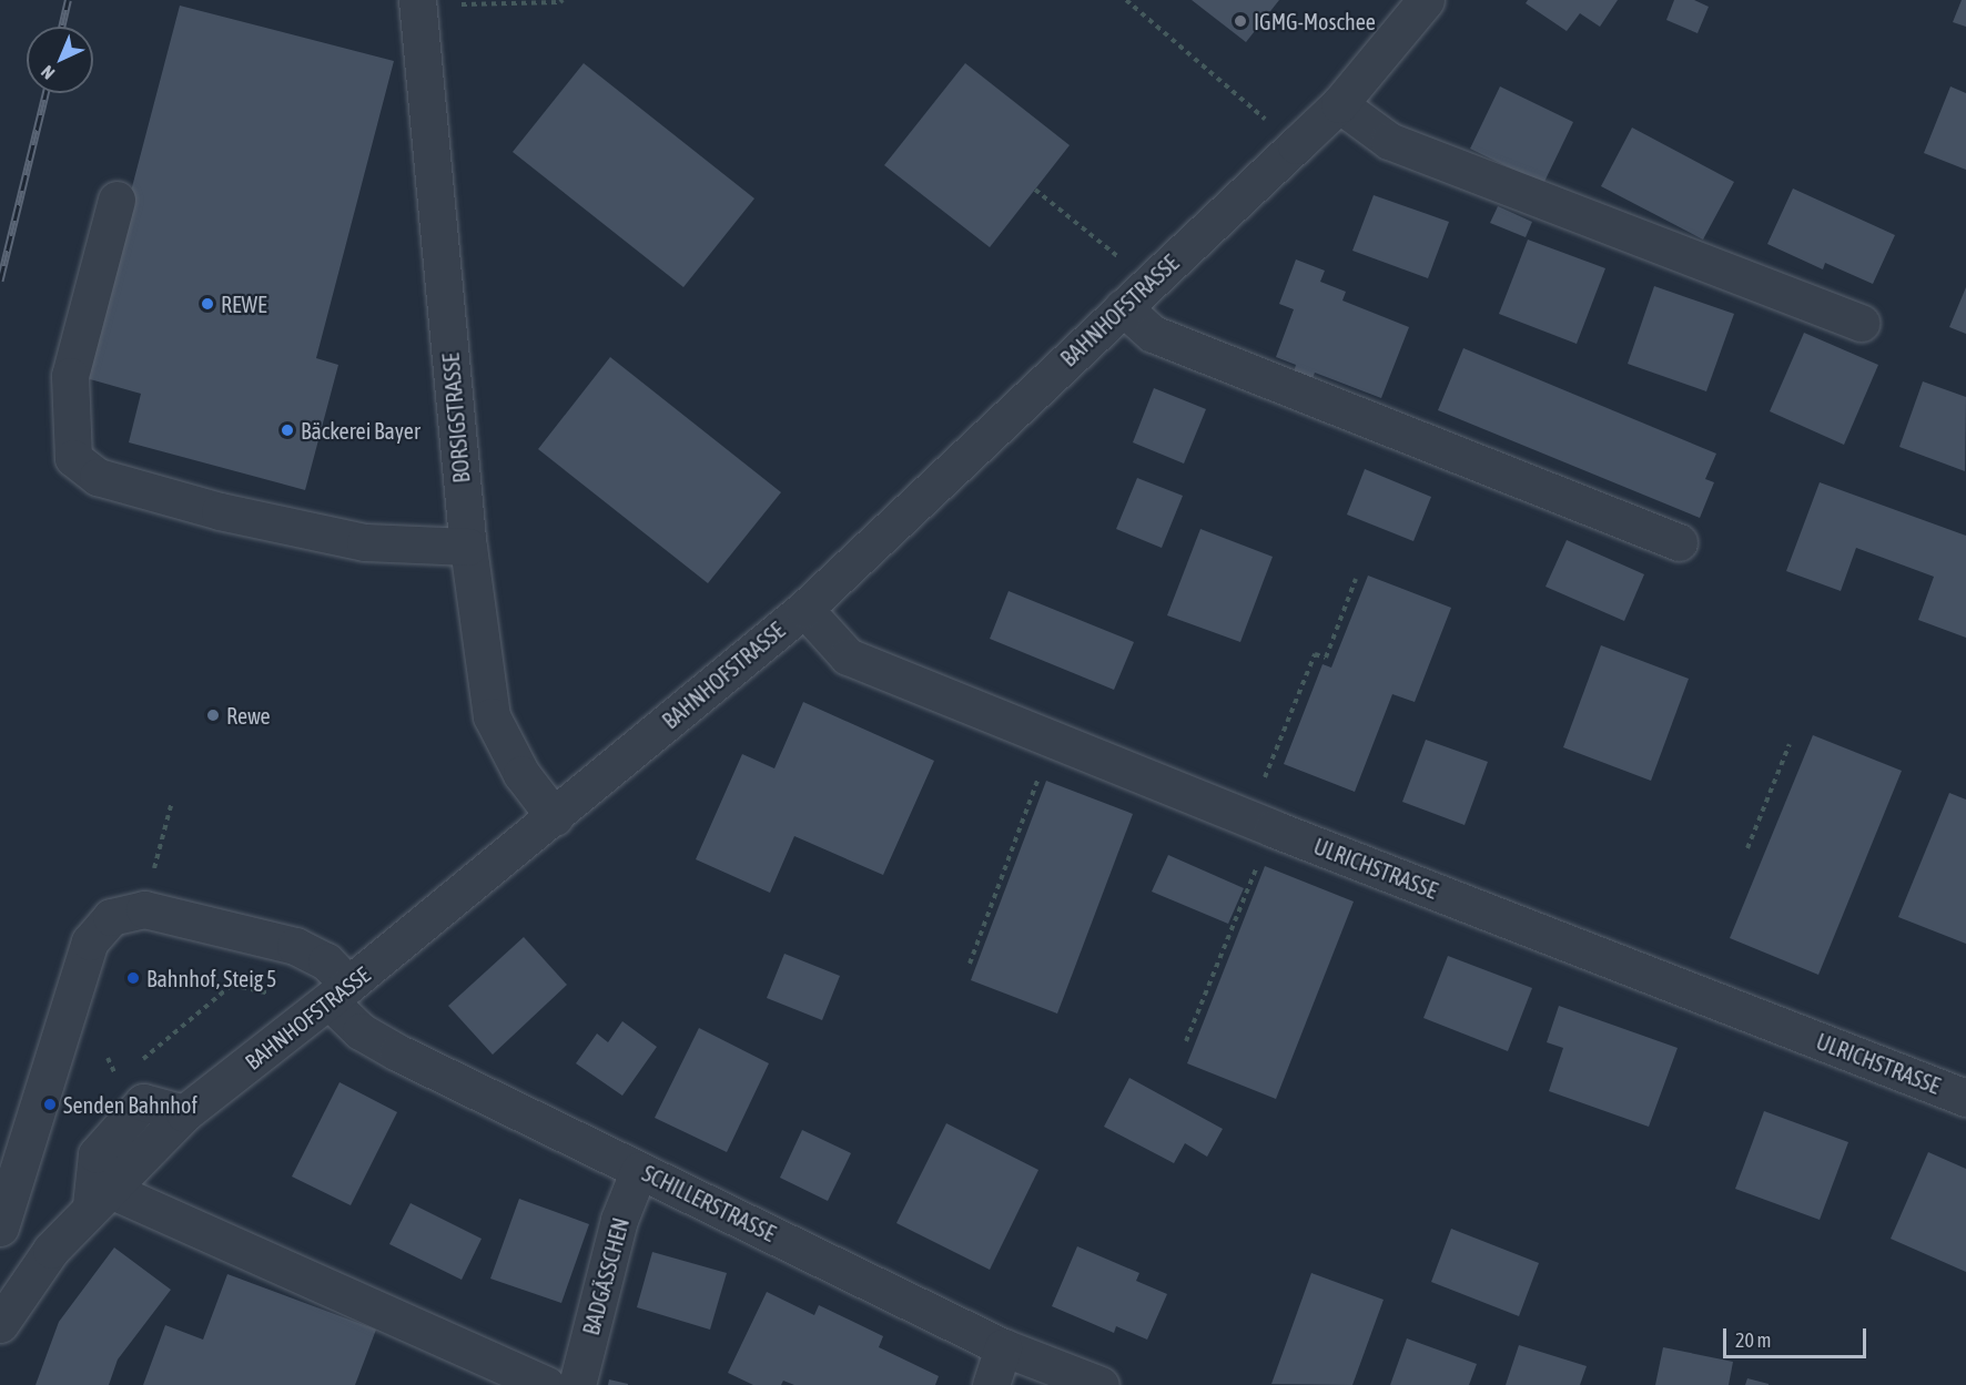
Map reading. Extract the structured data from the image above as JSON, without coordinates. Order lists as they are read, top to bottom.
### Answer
{
  "streets": {
    "street": [
      "BAHNHOFSTRASSE",
      "BORSIGSTRASSE",
      "ULRICHSTRASSE",
      "SCHILLERSTRASSE",
      "BADGÄSSCHEN"
    ]
  },
  "crossings": [
    ["BAHNHOFSTRASSE", "BORSIGSTRASSE"],
    ["BAHNHOFSTRASSE", "ULRICHSTRASSE"],
    ["BAHNHOFSTRASSE", "SCHILLERSTRASSE"],
    ["SCHILLERSTRASSE", "BADGÄSSCHEN"]
  ],
  "places": [
    "IGMG-Moschee",
    "REWE",
    "Bäckerei Bayer",
    "Rewe",
    "Bahnhof, Steig 5",
    "Senden Bahnhof"
  ],
  "scale_bar": "20 m",
  "north": "bottom left"
}
